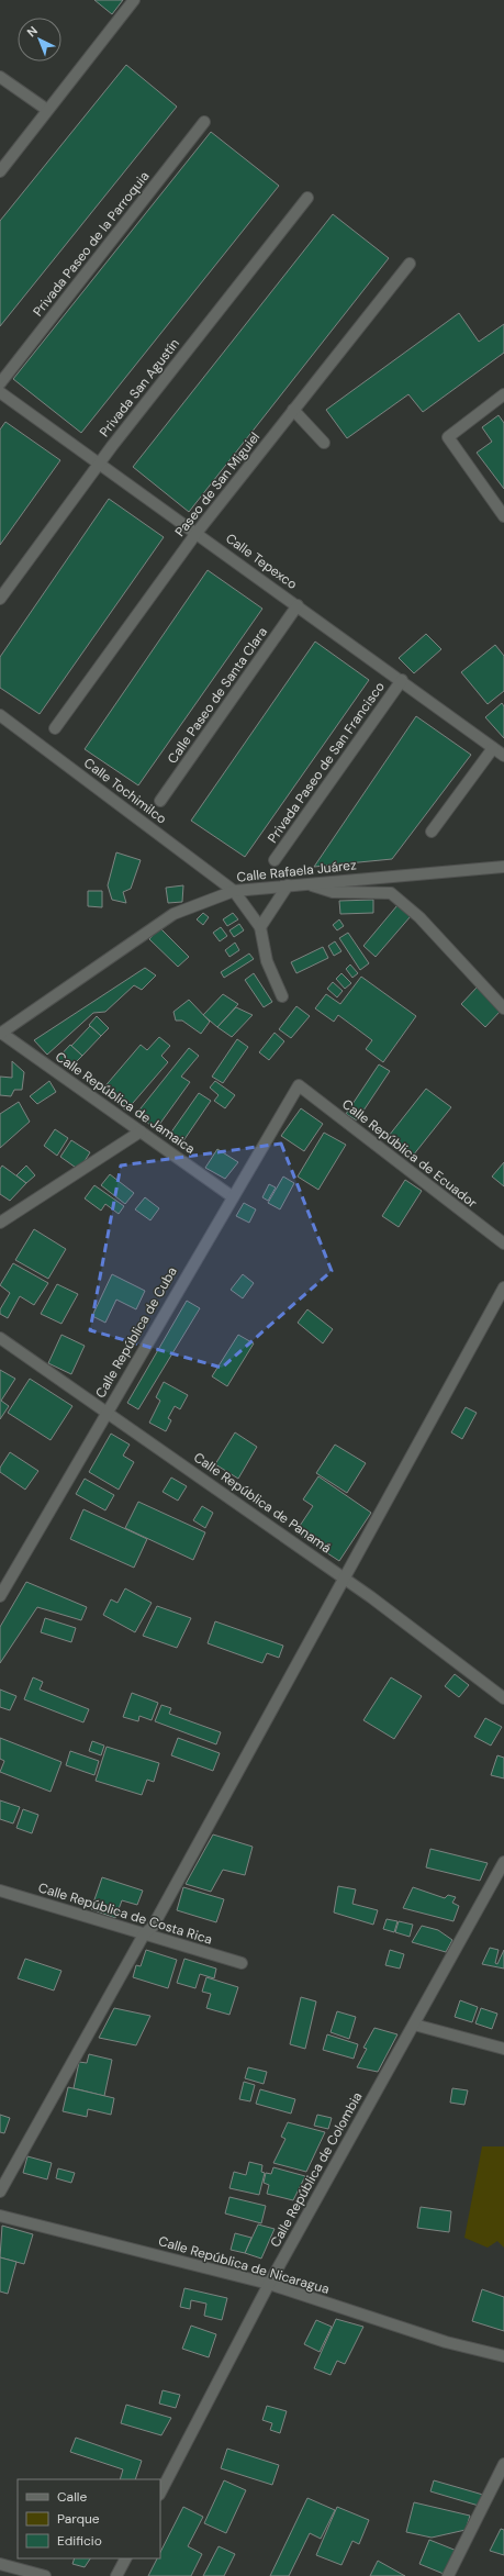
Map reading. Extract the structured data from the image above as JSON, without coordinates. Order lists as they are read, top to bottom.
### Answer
{
  "streets": {
    "street": [
      "Privada Paseo de la Parroquia",
      "Privada San Agustín",
      "Paseo de San Miguiel",
      "Calle Tepexco",
      "Calle Paseo de Santa Clara",
      "Privada Paseo de San Francisco",
      "Calle Tochimilco",
      "Calle Rafaela Juárez",
      "Calle República de Jamaica",
      "Calle República de Ecuador",
      "Calle República de Cuba",
      "Calle República de Panamá",
      "Calle República de Costa Rica",
      "Calle República de Colombia",
      "Calle República de Nicaragua"
    ]
  },
  "crossings": [
    ["Privada San Agustín", "Calle Tepexco"],
    ["Paseo de San Miguiel", "Calle Tepexco"],
    ["Calle Tepexco", "Calle Paseo de Santa Clara"],
    ["Calle Tepexco", "Privada Paseo de San Francisco"],
    ["Calle Tochimilco", "Calle Rafaela Juárez"],
    ["Calle Rafaela Juárez", "Calle República de Jamaica"],
    ["Calle República de Jamaica", "Calle República de Cuba"],
    ["Calle República de Ecuador", "Calle República de Cuba"],
    ["Calle República de Cuba", "Calle República de Panamá"],
    ["Calle República de Colombia", "Calle República de Nicaragua"]
  ],
  "legend": ["Calle", "Parque", "Edificio"],
  "north": "top left"
}
